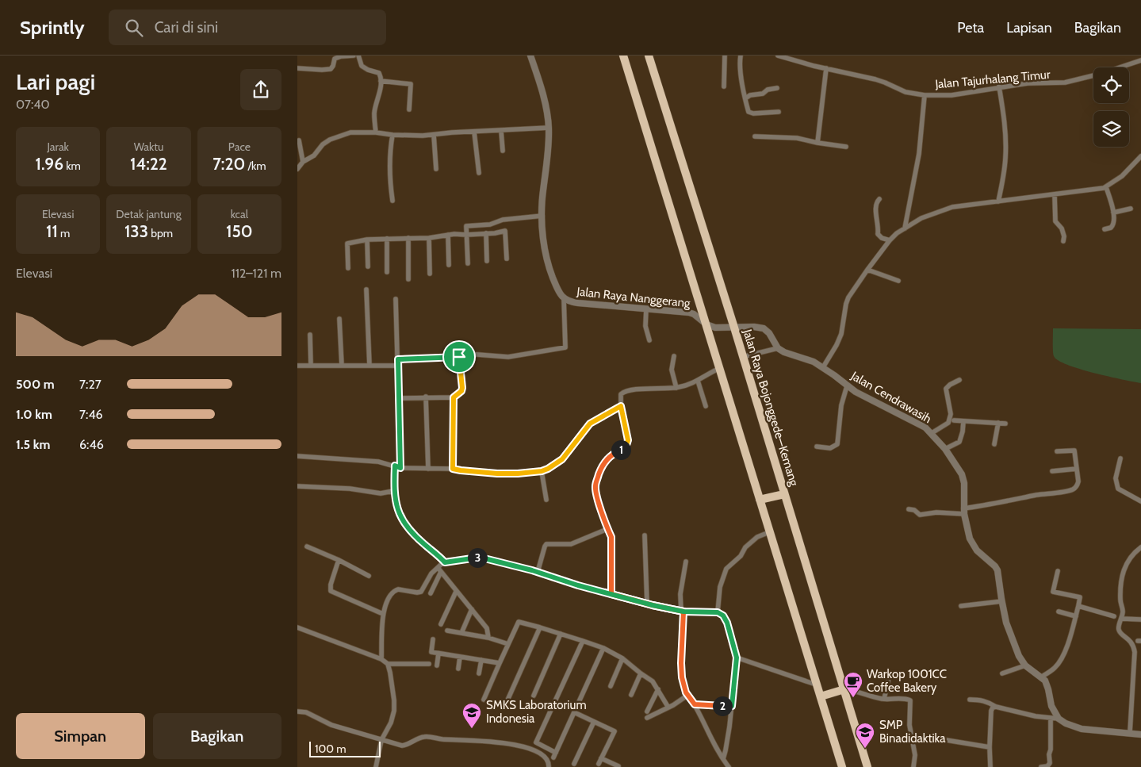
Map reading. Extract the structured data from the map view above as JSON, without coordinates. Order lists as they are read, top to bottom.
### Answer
{
  "streets": {
    "highway": ["Jalan Raya Bojonggede—Kemang"],
    "street": ["Jalan Tajurhalang Timur", "Jalan Raya Nanggerang", "Jalan Cendrawasih"]
  },
  "crossings": [
    ["Jalan Raya Nanggerang", "Jalan Raya Bojonggede—Kemang"]
  ],
  "places": {
    "cafe": ["Warkop 1001CC Coffee Bakery"],
    "school or university": ["SMKS Laboratorium Indonesia", "SMP Binadidaktika"]
  },
  "scale_bar": "100 m",
  "page": {
    "header": "Sprintly",
    "search": "Cari di sini",
    "nav": ["Peta", "Lapisan", "Bagikan"],
    "heading": ["Lari pagi", "07:40"],
    "stats": [
      ["Jarak", "1.96 km"],
      ["Waktu", "14:22"],
      ["Pace", "7:20 /km"],
      ["Elevasi", "11 m"],
      ["Detak jantung", "133 bpm"],
      ["kcal", "150"]
    ],
    "chart": ["Elevasi", "112–121 m"],
    "list": [
      {
        "name": "500 m",
        "note": "7:27"
      },
      {
        "name": "1.0 km",
        "note": "7:46"
      },
      {
        "name": "1.5 km",
        "note": "6:46"
      }
    ],
    "pins": ["1", "3", "2"],
    "buttons": ["Simpan", "Bagikan"],
    "scale": "100 m"
  }
}
